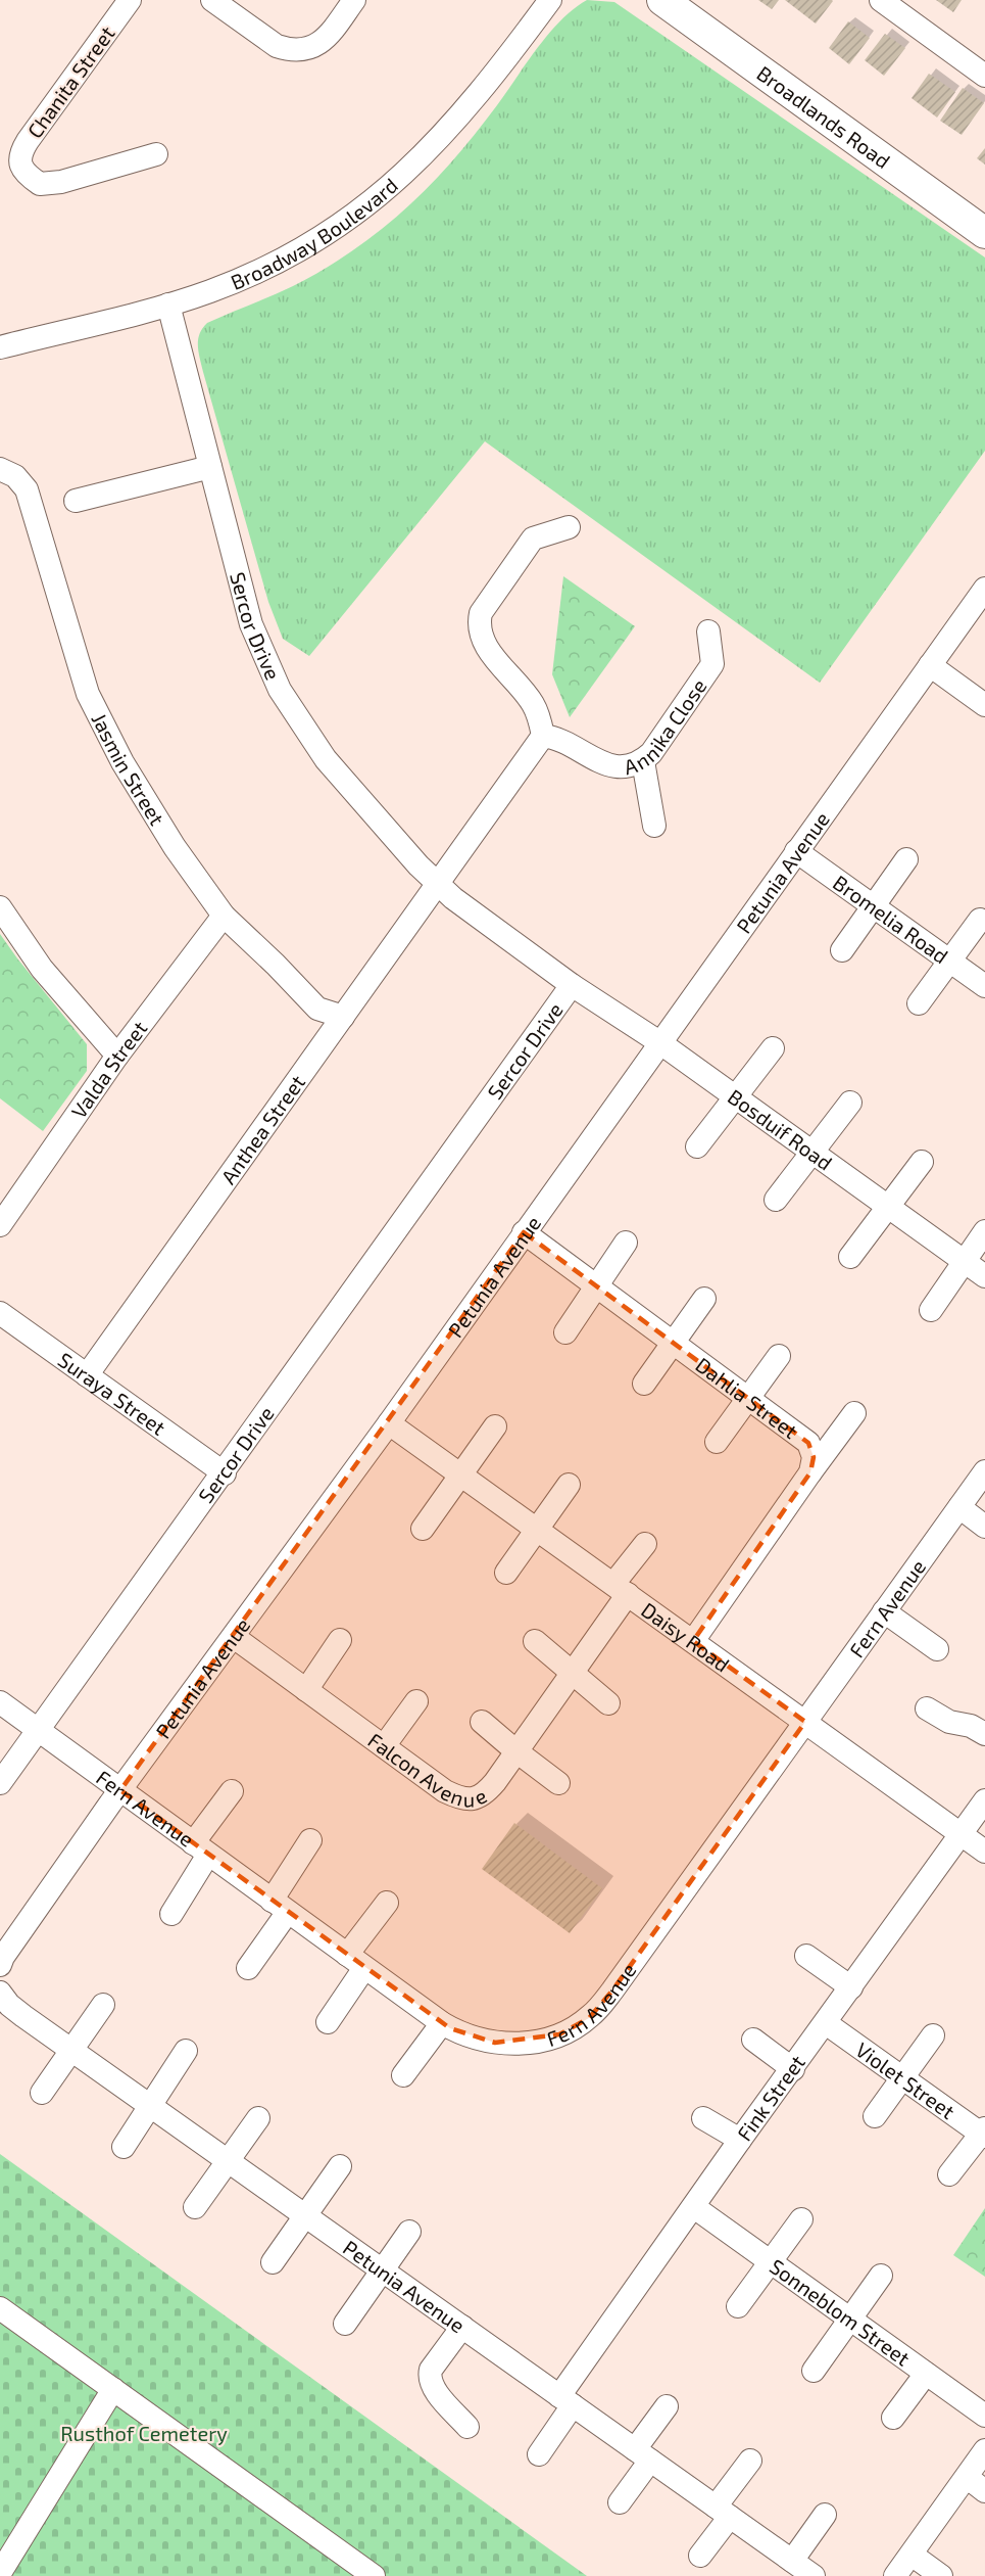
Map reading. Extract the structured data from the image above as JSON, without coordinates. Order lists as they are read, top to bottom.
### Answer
{
  "streets": {
    "main road": ["Broadlands Road"],
    "street": [
      "Chanita Street",
      "Broadway Boulevard",
      "Sercor Drive",
      "Annika Close",
      "Jasmin Street",
      "Petunia Avenue",
      "Bromelia Road",
      "Valda Street",
      "Anthea Street",
      "Bosduif Road",
      "Suraya Street",
      "Dahlia Street",
      "Fern Avenue",
      "Daisy Road",
      "Falcon Avenue",
      "Violet Street",
      "Fink Street",
      "Sonneblom Street"
    ]
  },
  "crossings": [
    ["Broadway Boulevard", "Sercor Drive"],
    ["Sercor Drive", "Anthea Street"],
    ["Sercor Drive", "Bosduif Road"],
    ["Sercor Drive", "Suraya Street"],
    ["Sercor Drive", "Fern Avenue"],
    ["Jasmin Street", "Valda Street"],
    ["Jasmin Street", "Anthea Street"],
    ["Petunia Avenue", "Bromelia Road"],
    ["Petunia Avenue", "Bosduif Road"],
    ["Petunia Avenue", "Dahlia Street"],
    ["Petunia Avenue", "Fern Avenue"],
    ["Petunia Avenue", "Daisy Road"],
    ["Petunia Avenue", "Falcon Avenue"],
    ["Petunia Avenue", "Fink Street"],
    ["Anthea Street", "Suraya Street"],
    ["Fern Avenue", "Daisy Road"],
    ["Daisy Road", "Falcon Avenue"],
    ["Daisy Road", "Fink Street"],
    ["Violet Street", "Fink Street"],
    ["Fink Street", "Sonneblom Street"]
  ],
  "parks": ["Rusthof Cemetery"]
}
